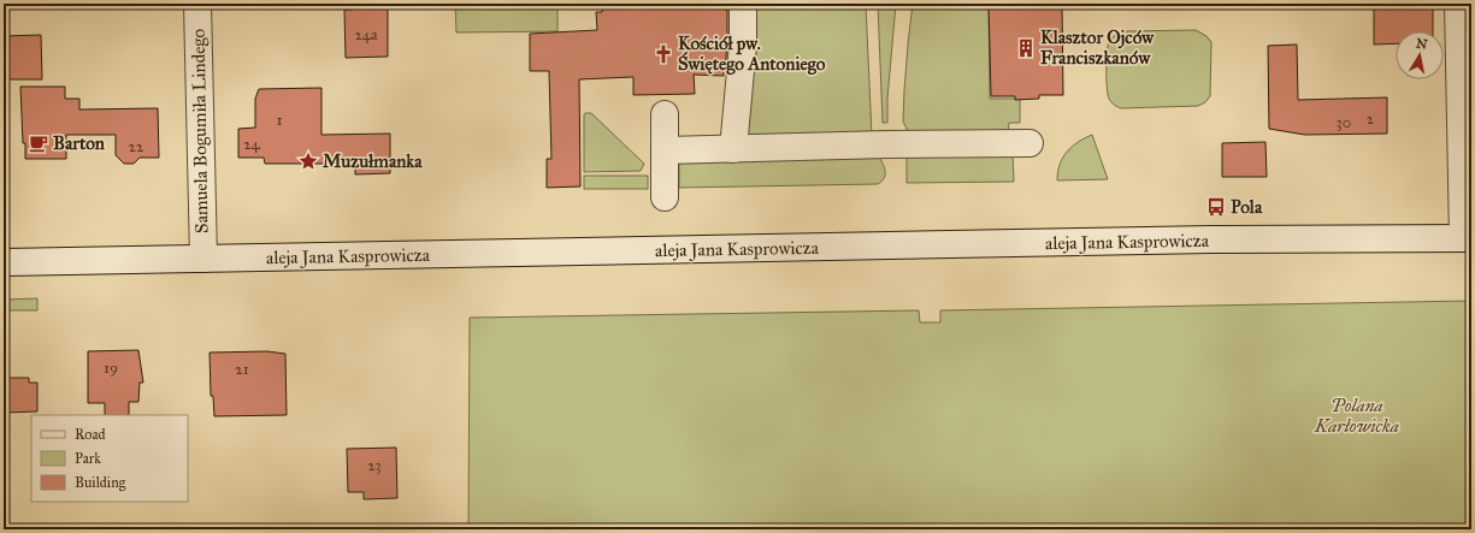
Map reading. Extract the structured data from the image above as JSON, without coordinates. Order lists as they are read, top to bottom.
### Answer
{
  "streets": {
    "street": ["Samuela Bogumiła Lindego", "aleja Jana Kasprowicza"]
  },
  "crossings": [
    ["Samuela Bogumiła Lindego", "aleja Jana Kasprowicza"]
  ],
  "parks": ["Polana Karłowicka"],
  "places": {
    "building": ["Klasztor Ojców Franciszkanów"],
    "church": ["Kościół pw. Świętego Antoniego"],
    "cafe": ["Barton"],
    "place": ["Muzułmanka"],
    "bus stop": ["Pola"]
  },
  "house_numbers": [
    "24a",
    "2",
    "1",
    "30",
    "24",
    "22",
    "19",
    "21",
    "23"
  ],
  "legend": ["Road", "Park", "Building"],
  "north": "top"
}
